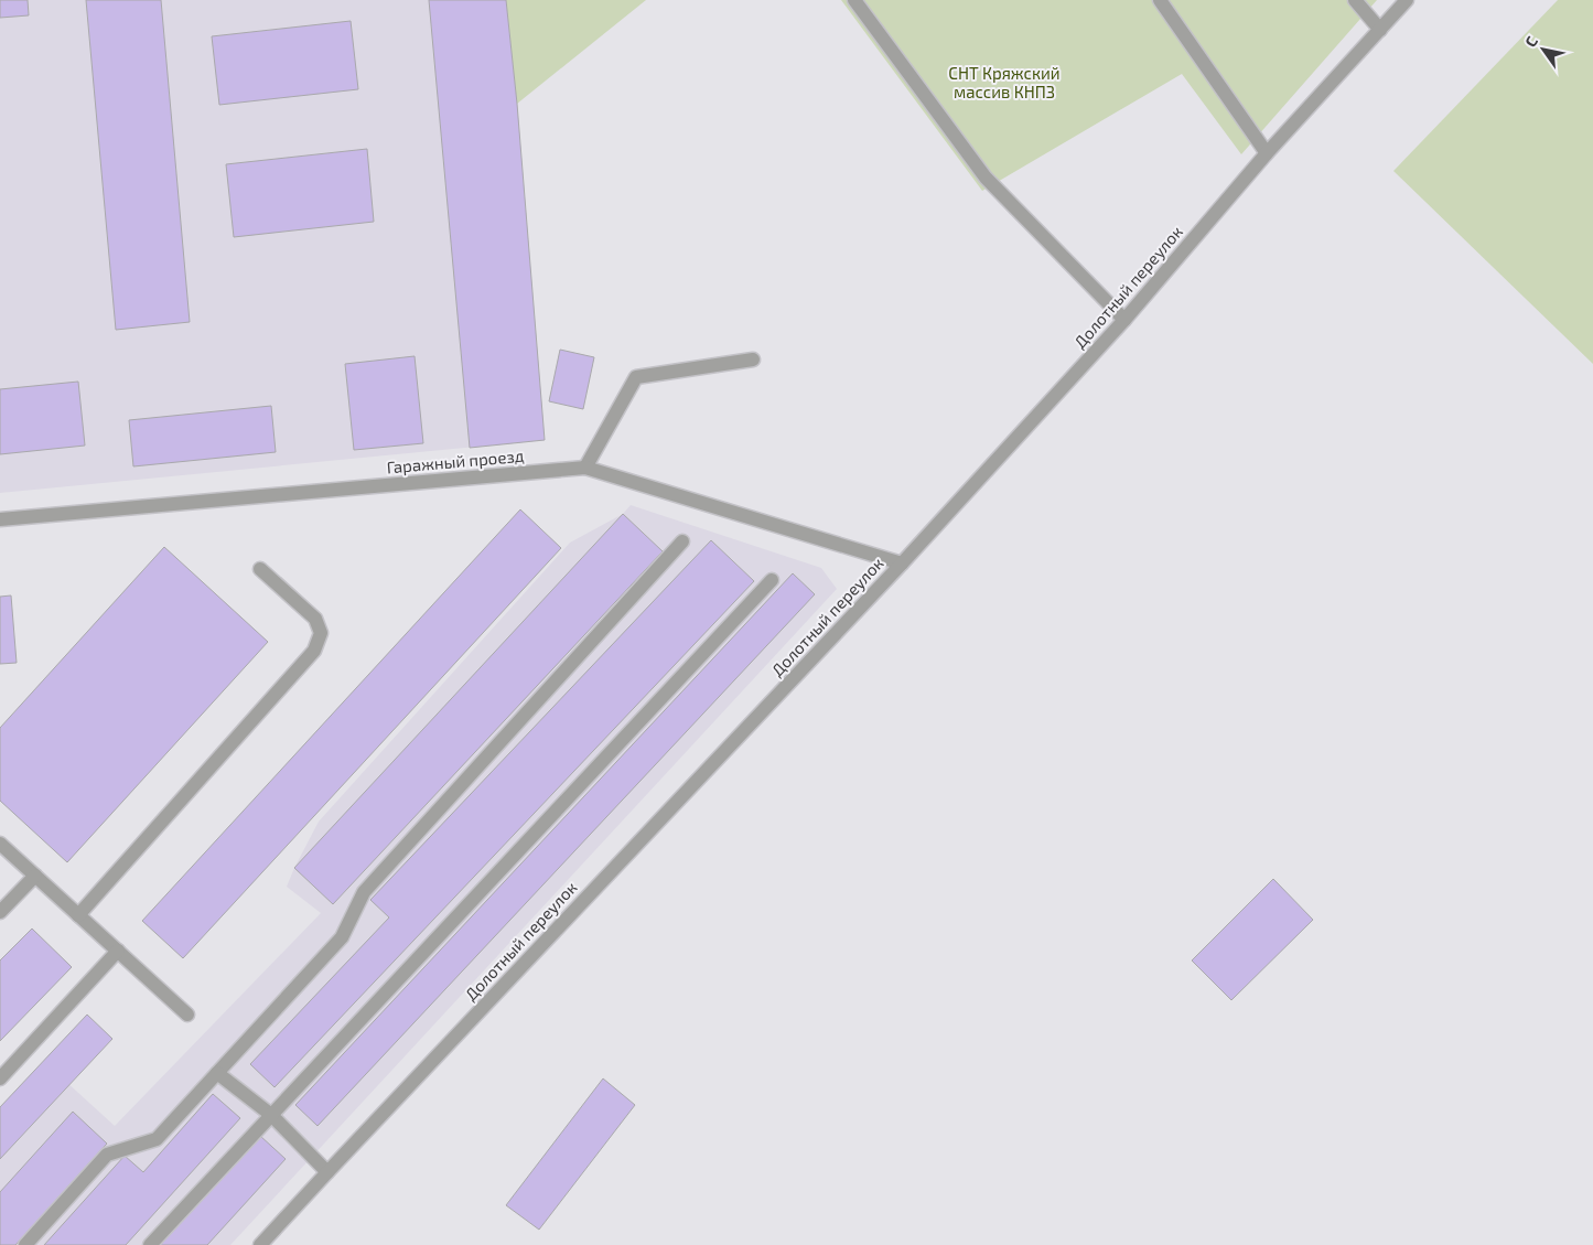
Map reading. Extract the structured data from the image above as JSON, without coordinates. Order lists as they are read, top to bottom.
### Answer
{
  "streets": {
    "street": ["Долотный переулок", "Гаражный проезд"]
  },
  "crossings": [
    ["Долотный переулок", "Гаражный проезд"]
  ],
  "parks": ["СНТ Кряжский массив КНПЗ"],
  "north": "top left"
}
